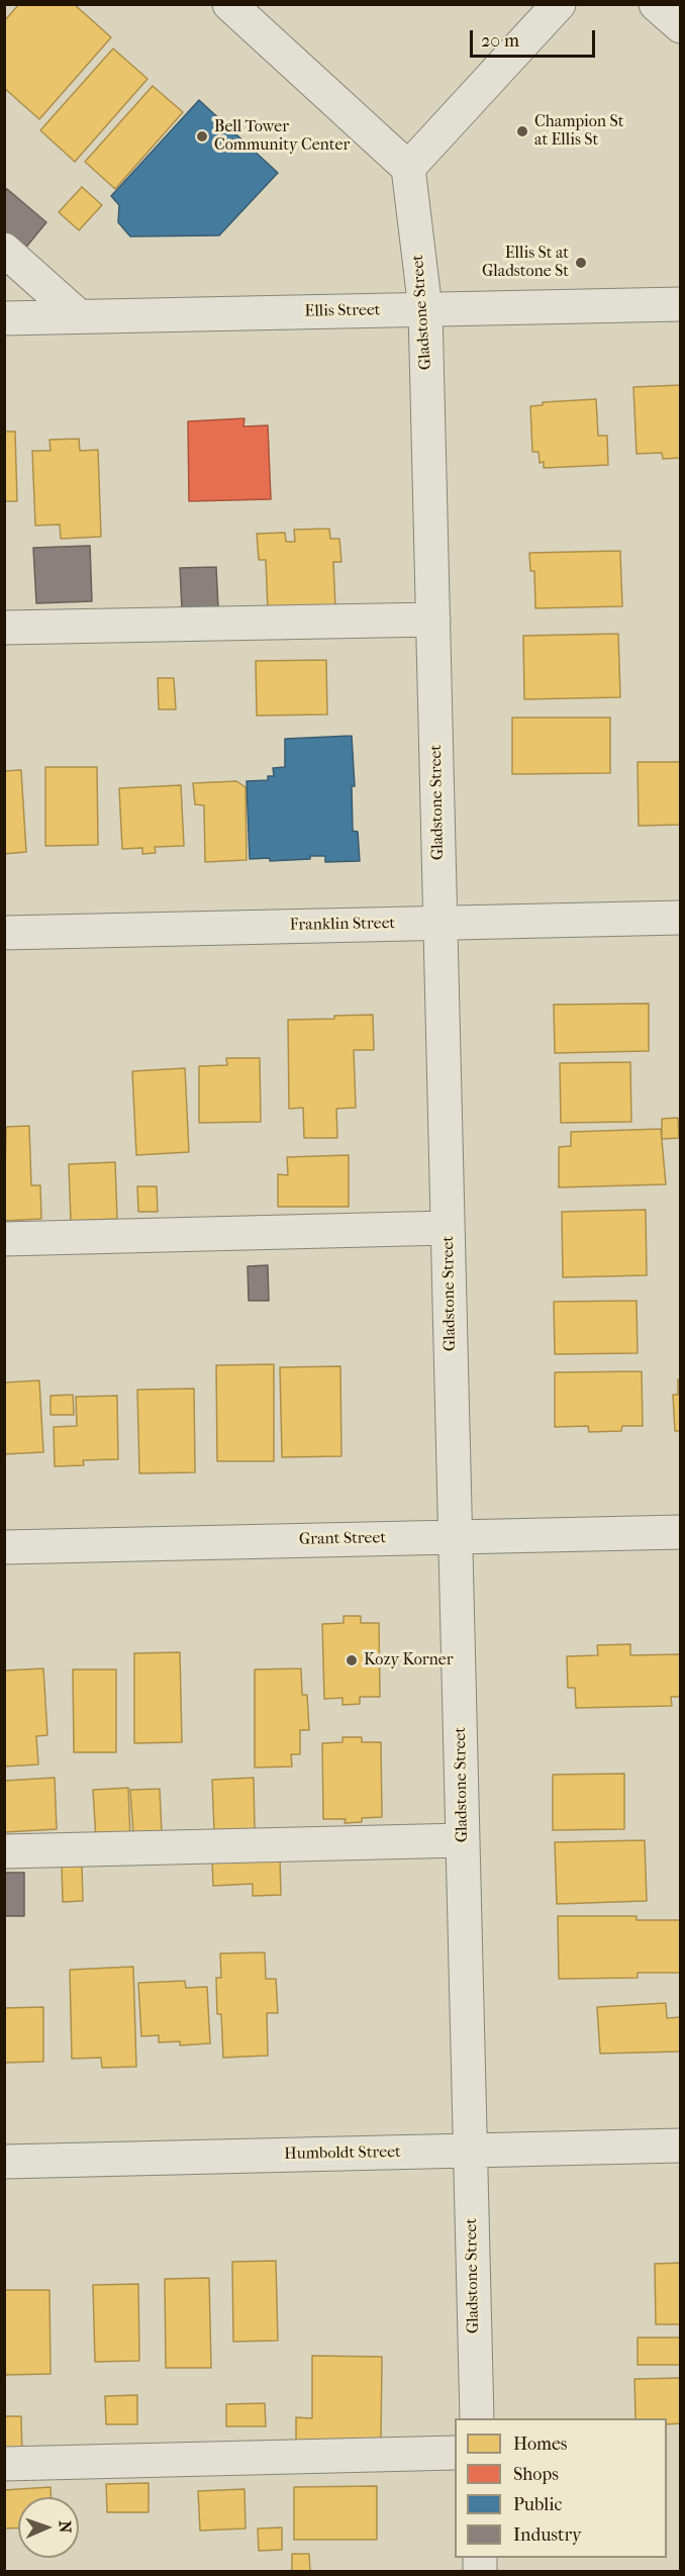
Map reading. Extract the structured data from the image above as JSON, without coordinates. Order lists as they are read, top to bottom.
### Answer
{
  "streets": {
    "street": [
      "Ellis Street",
      "Gladstone Street",
      "Franklin Street",
      "Grant Street",
      "Humboldt Street"
    ]
  },
  "crossings": [
    ["Ellis Street", "Gladstone Street"],
    ["Gladstone Street", "Franklin Street"],
    ["Gladstone Street", "Grant Street"],
    ["Gladstone Street", "Humboldt Street"]
  ],
  "places": [
    "Champion St at Ellis St",
    "Bell Tower Community Center",
    "Ellis St at Gladstone St",
    "Kozy Korner"
  ],
  "legend": [
    "Homes",
    "Shops",
    "Public",
    "Industry"
  ],
  "scale_bar": "20 m",
  "north": "right"
}
